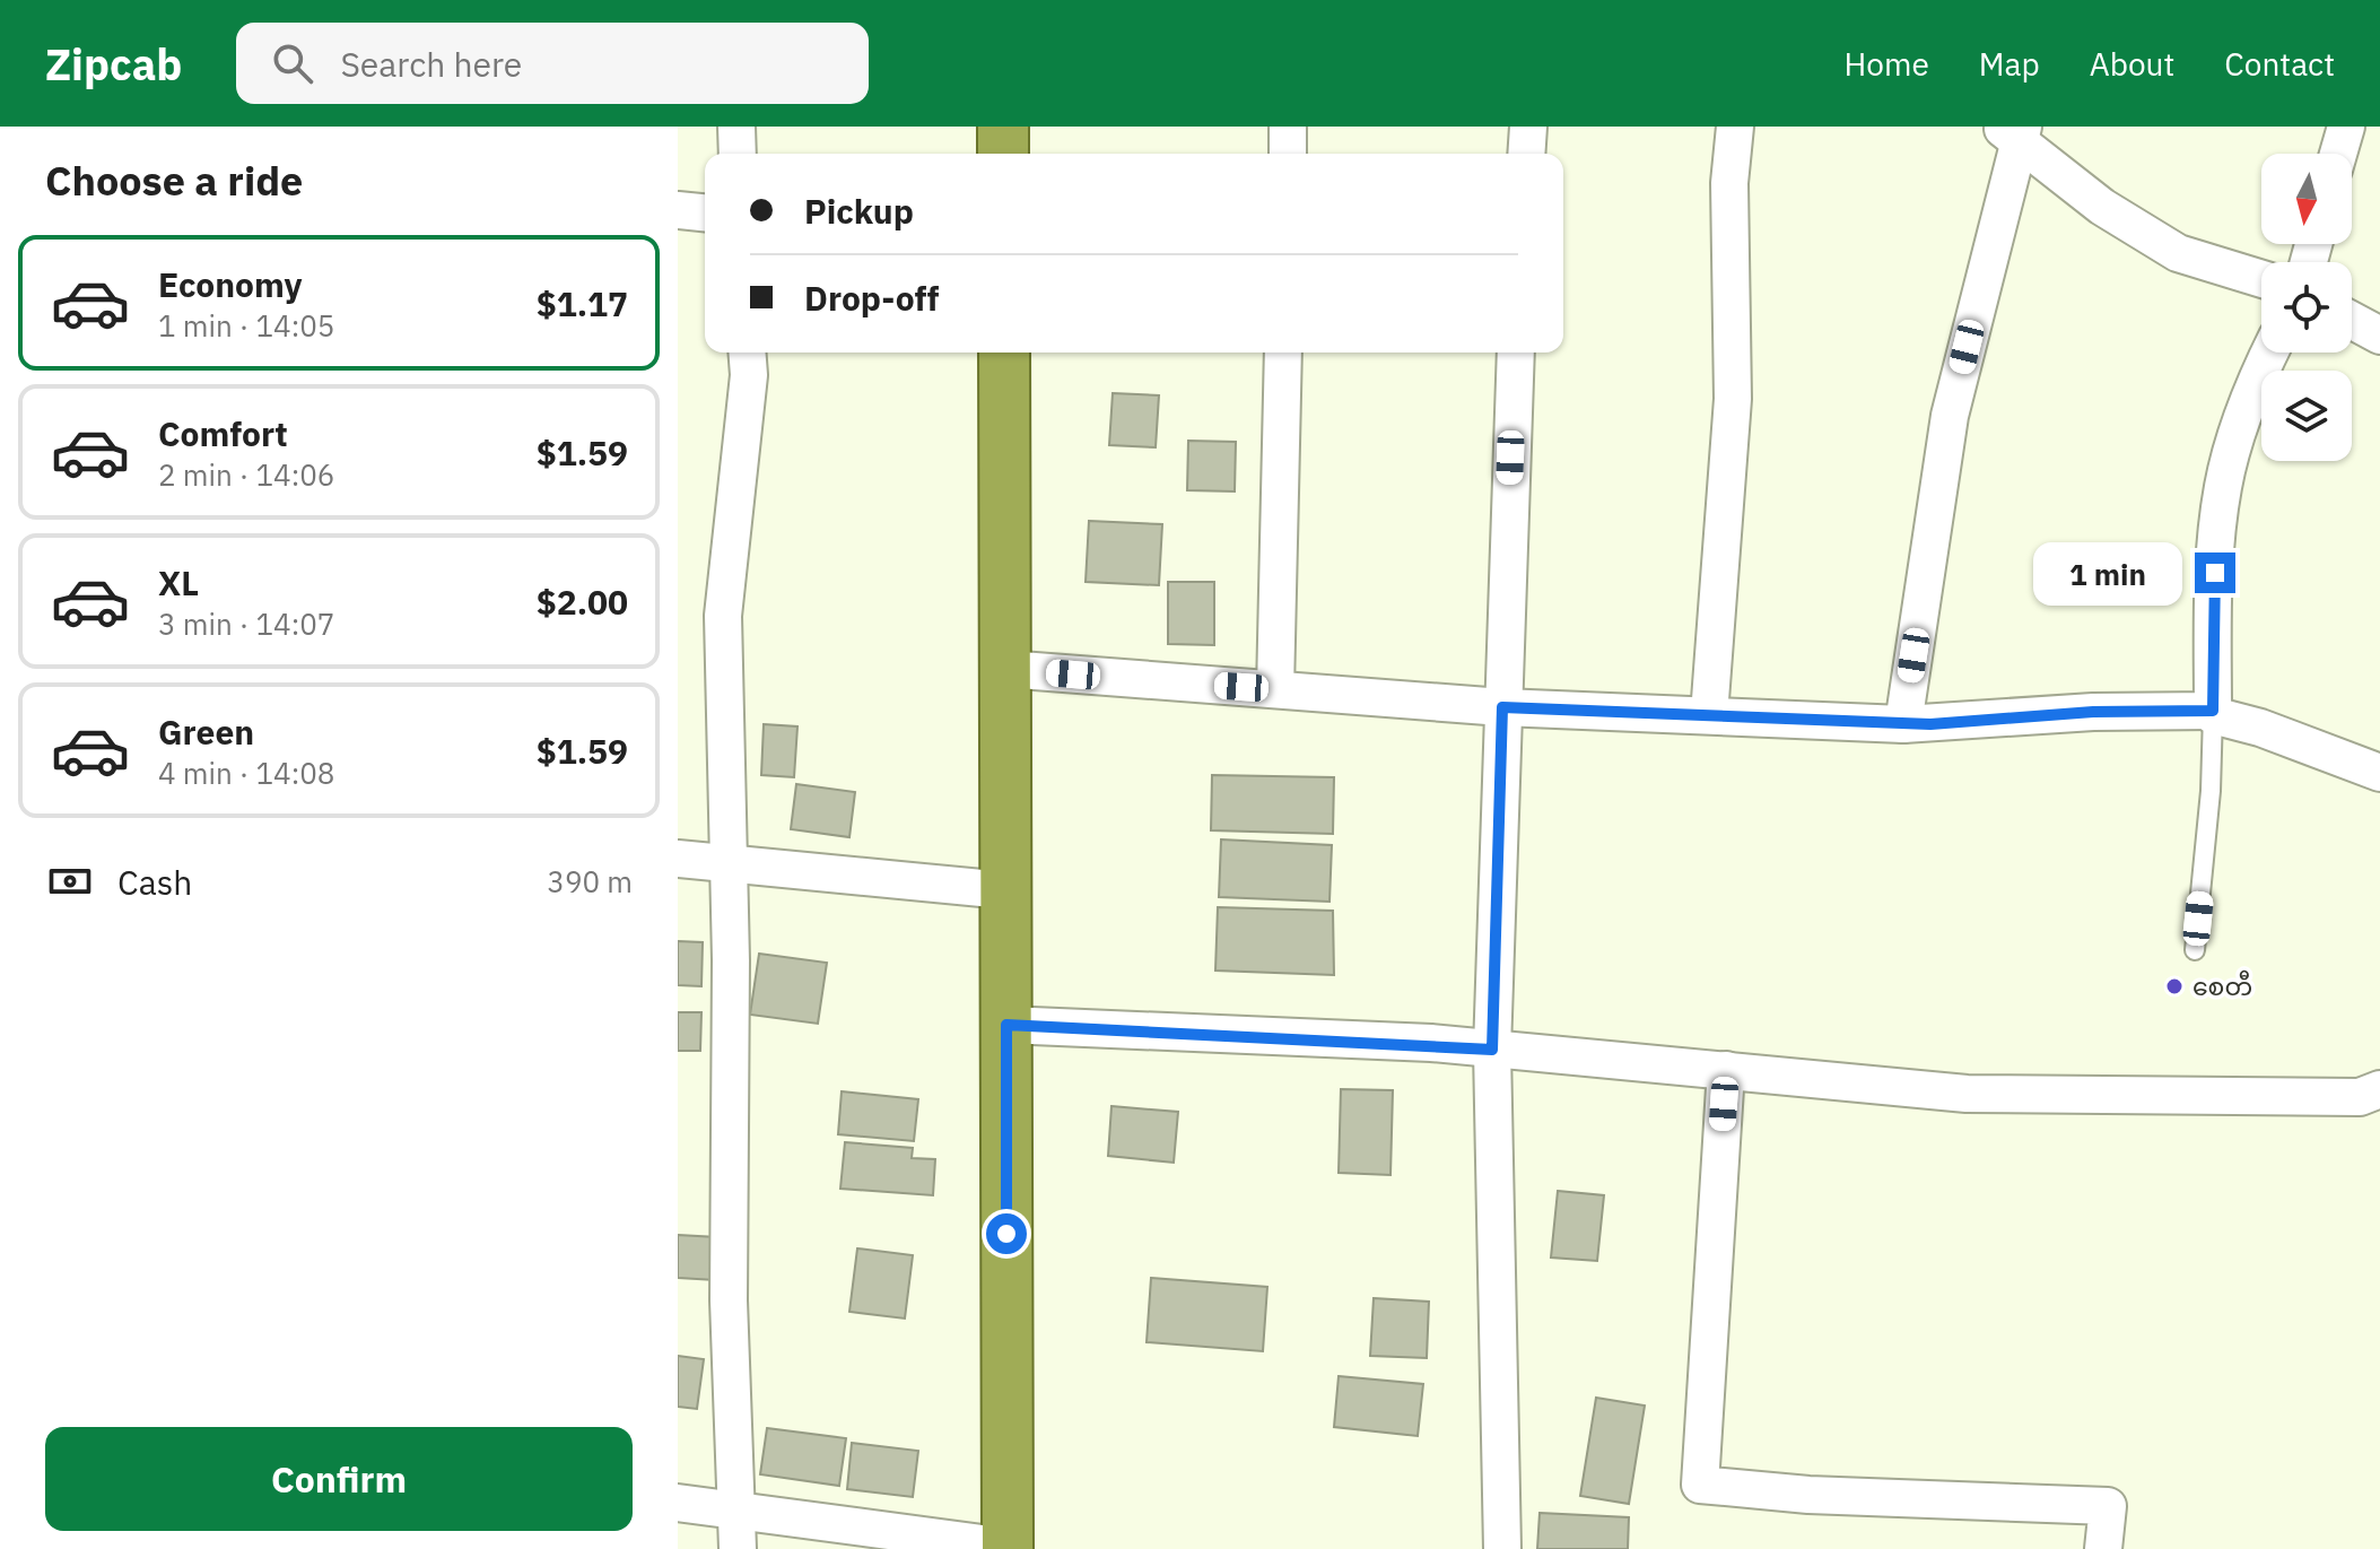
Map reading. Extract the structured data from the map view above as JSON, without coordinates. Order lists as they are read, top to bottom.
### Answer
{
  "places": ["စေတီ"],
  "north": "bottom",
  "page": {
    "header": "Zipcab",
    "search": "Search here",
    "nav": [
      "Home",
      "Map",
      "About",
      "Contact"
    ],
    "heading": "Choose a ride",
    "banner": ["Pickup", "Drop-off"],
    "list": [
      {
        "name": "Economy",
        "note": "1 min · 14:05",
        "value": "$1.17"
      },
      {
        "name": "Comfort",
        "note": "2 min · 14:06",
        "value": "$1.59"
      },
      {
        "name": "XL",
        "note": "3 min · 14:07",
        "value": "$2.00"
      },
      {
        "name": "Green",
        "note": "4 min · 14:08",
        "value": "$1.59"
      }
    ],
    "bubble": "1 min",
    "pay": ["Cash", "390 m"],
    "buttons": "Confirm"
  }
}
